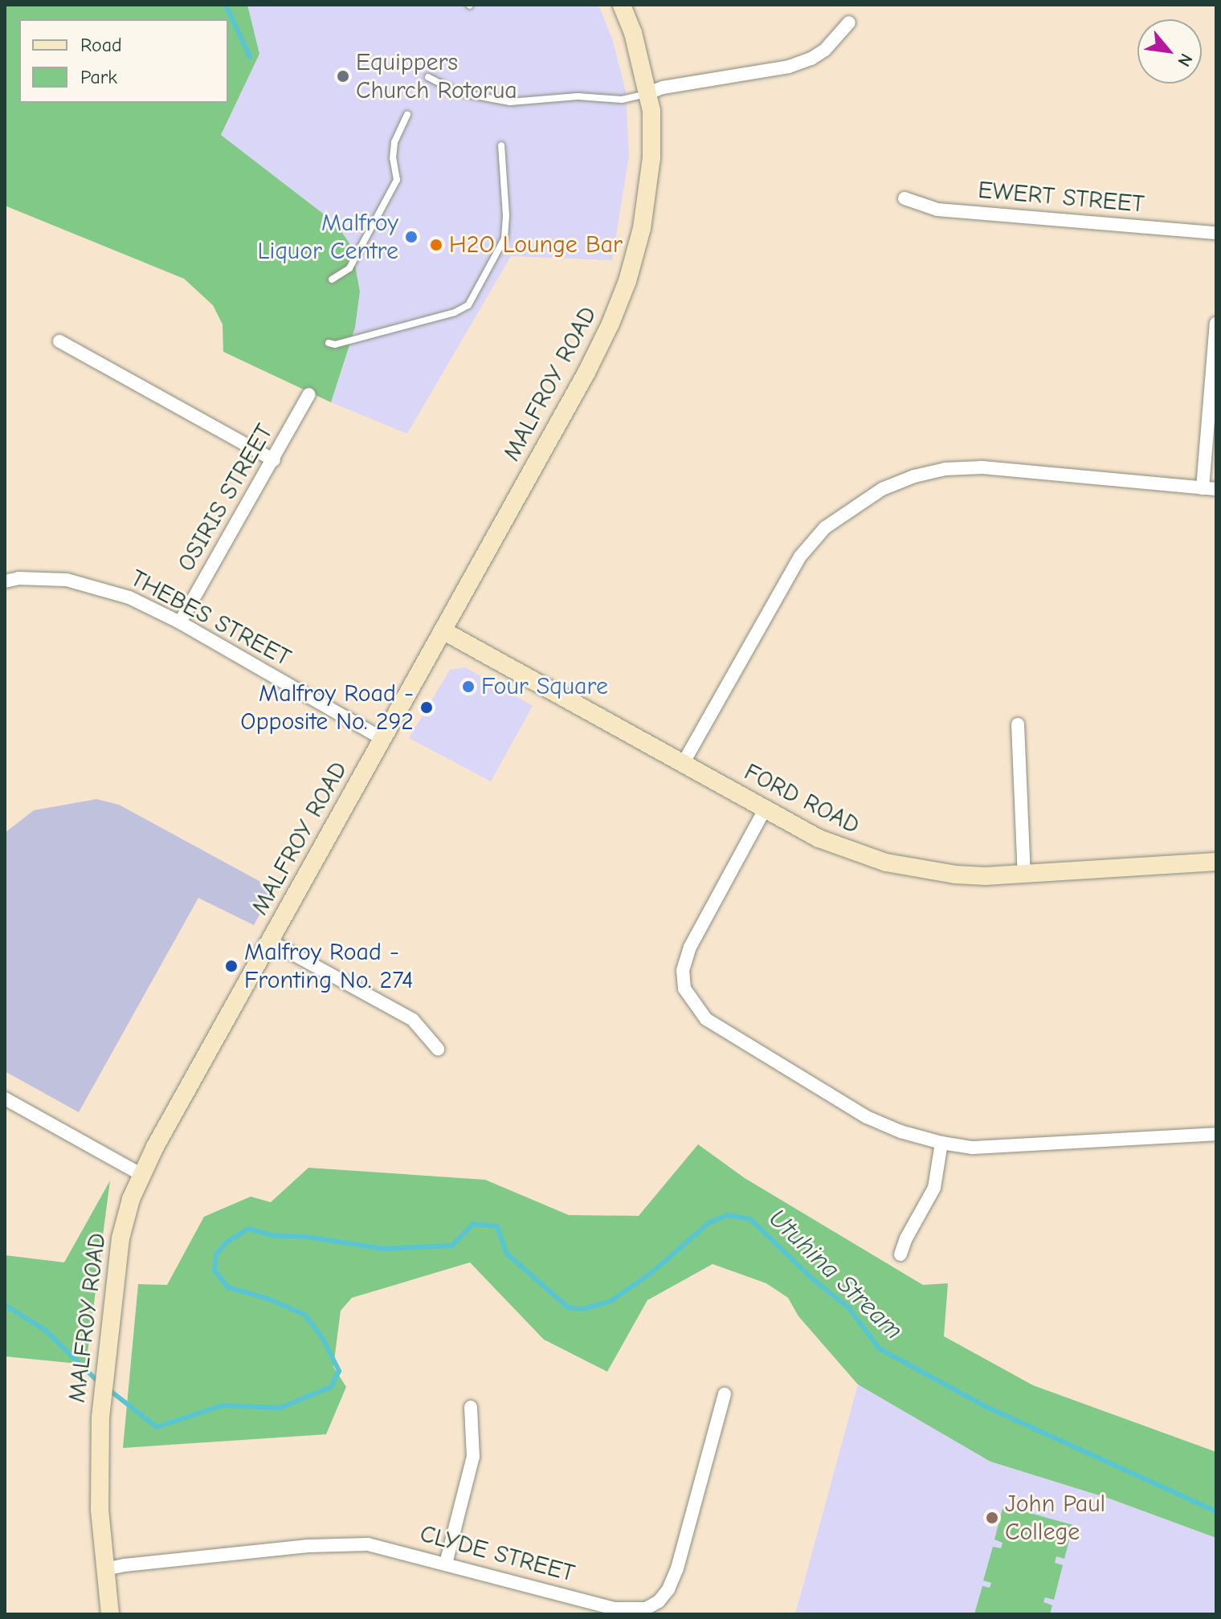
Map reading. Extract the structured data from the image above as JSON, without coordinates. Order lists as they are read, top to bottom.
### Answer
{
  "streets": {
    "main road": ["MALFROY ROAD", "FORD ROAD"],
    "street": [
      "EWERT STREET",
      "OSIRIS STREET",
      "THEBES STREET",
      "CLYDE STREET"
    ]
  },
  "crossings": [
    ["MALFROY ROAD", "THEBES STREET"],
    ["MALFROY ROAD", "FORD ROAD"],
    ["MALFROY ROAD", "CLYDE STREET"],
    ["OSIRIS STREET", "THEBES STREET"]
  ],
  "water": ["Utuhina Stream"],
  "places": [
    "Equippers Church Rotorua",
    "Malfroy Liquor Centre",
    "H2O Lounge Bar",
    "Four Square",
    "Malfroy Road - Opposite No. 292",
    "Malfroy Road - Fronting No. 274",
    "John Paul College"
  ],
  "legend": ["Road", "Park"],
  "north": "bottom right"
}
